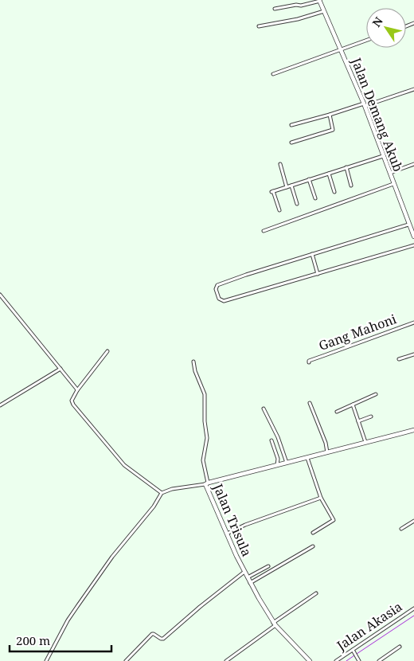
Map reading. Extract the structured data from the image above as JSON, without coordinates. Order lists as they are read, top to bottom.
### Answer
{
  "streets": {
    "street": [
      "Jalan Demang Akub",
      "Gang Mahoni",
      "Jalan Trisula",
      "Jalan Akasia"
    ]
  },
  "scale_bar": "200 m",
  "north": "top left"
}
